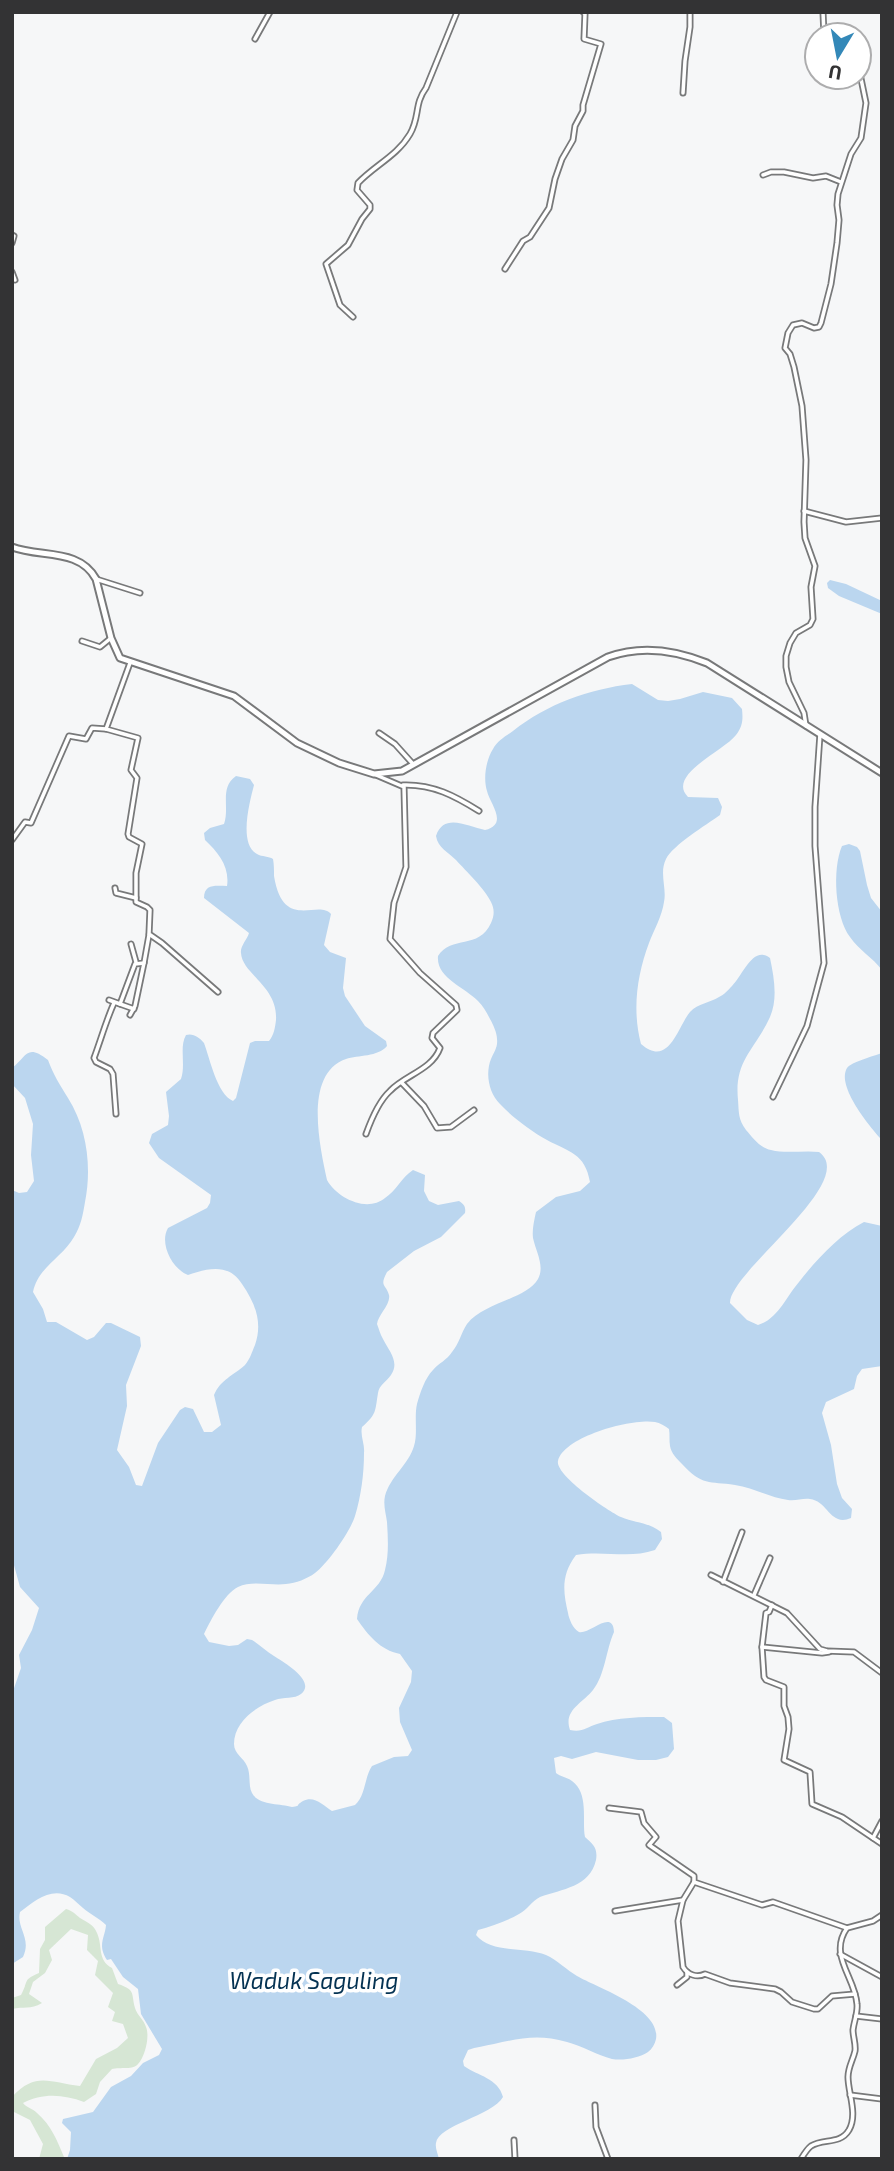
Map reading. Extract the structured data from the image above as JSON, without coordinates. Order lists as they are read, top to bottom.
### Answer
{
  "water": ["Waduk Saguling"],
  "north": "bottom"
}
